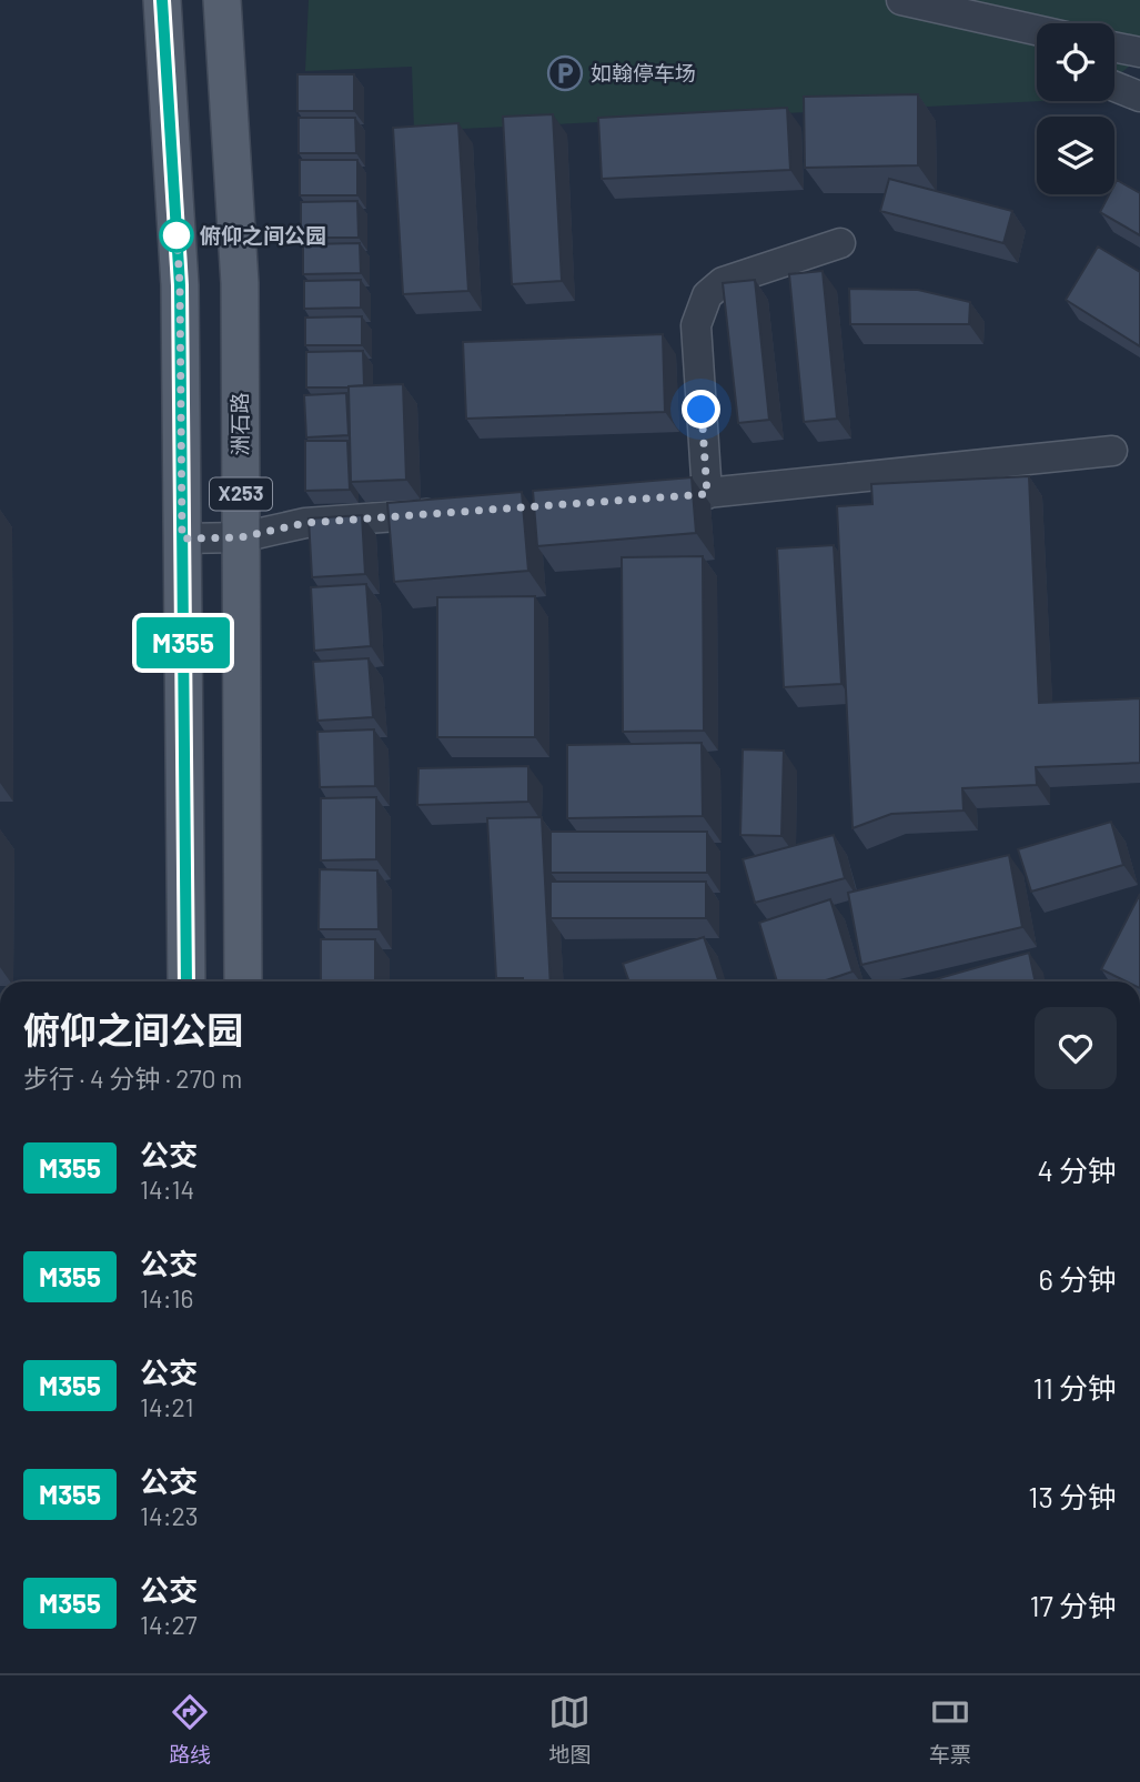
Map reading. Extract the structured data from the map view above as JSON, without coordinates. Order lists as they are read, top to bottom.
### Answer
{
  "streets": {
    "main road": ["洲石路", "X253"]
  },
  "places": {
    "parking": ["如翰停车场"],
    "other": ["俯仰之间公园"]
  },
  "lines": ["bus line M355"],
  "page": {
    "on_map": "M355",
    "heading": ["俯仰之间公园", "步行 · 4 分钟 · 270 m"],
    "list": [
      {
        "mark": "M355",
        "name": "公交",
        "note": "14:14",
        "value": "4 分钟"
      },
      {
        "mark": "M355",
        "name": "公交",
        "note": "14:16",
        "value": "6 分钟"
      },
      {
        "mark": "M355",
        "name": "公交",
        "note": "14:21",
        "value": "11 分钟"
      },
      {
        "mark": "M355",
        "name": "公交",
        "note": "14:23",
        "value": "13 分钟"
      },
      {
        "mark": "M355",
        "name": "公交",
        "note": "14:27",
        "value": "17 分钟"
      }
    ],
    "tabs": ["路线", "地图", "车票"]
  }
}
